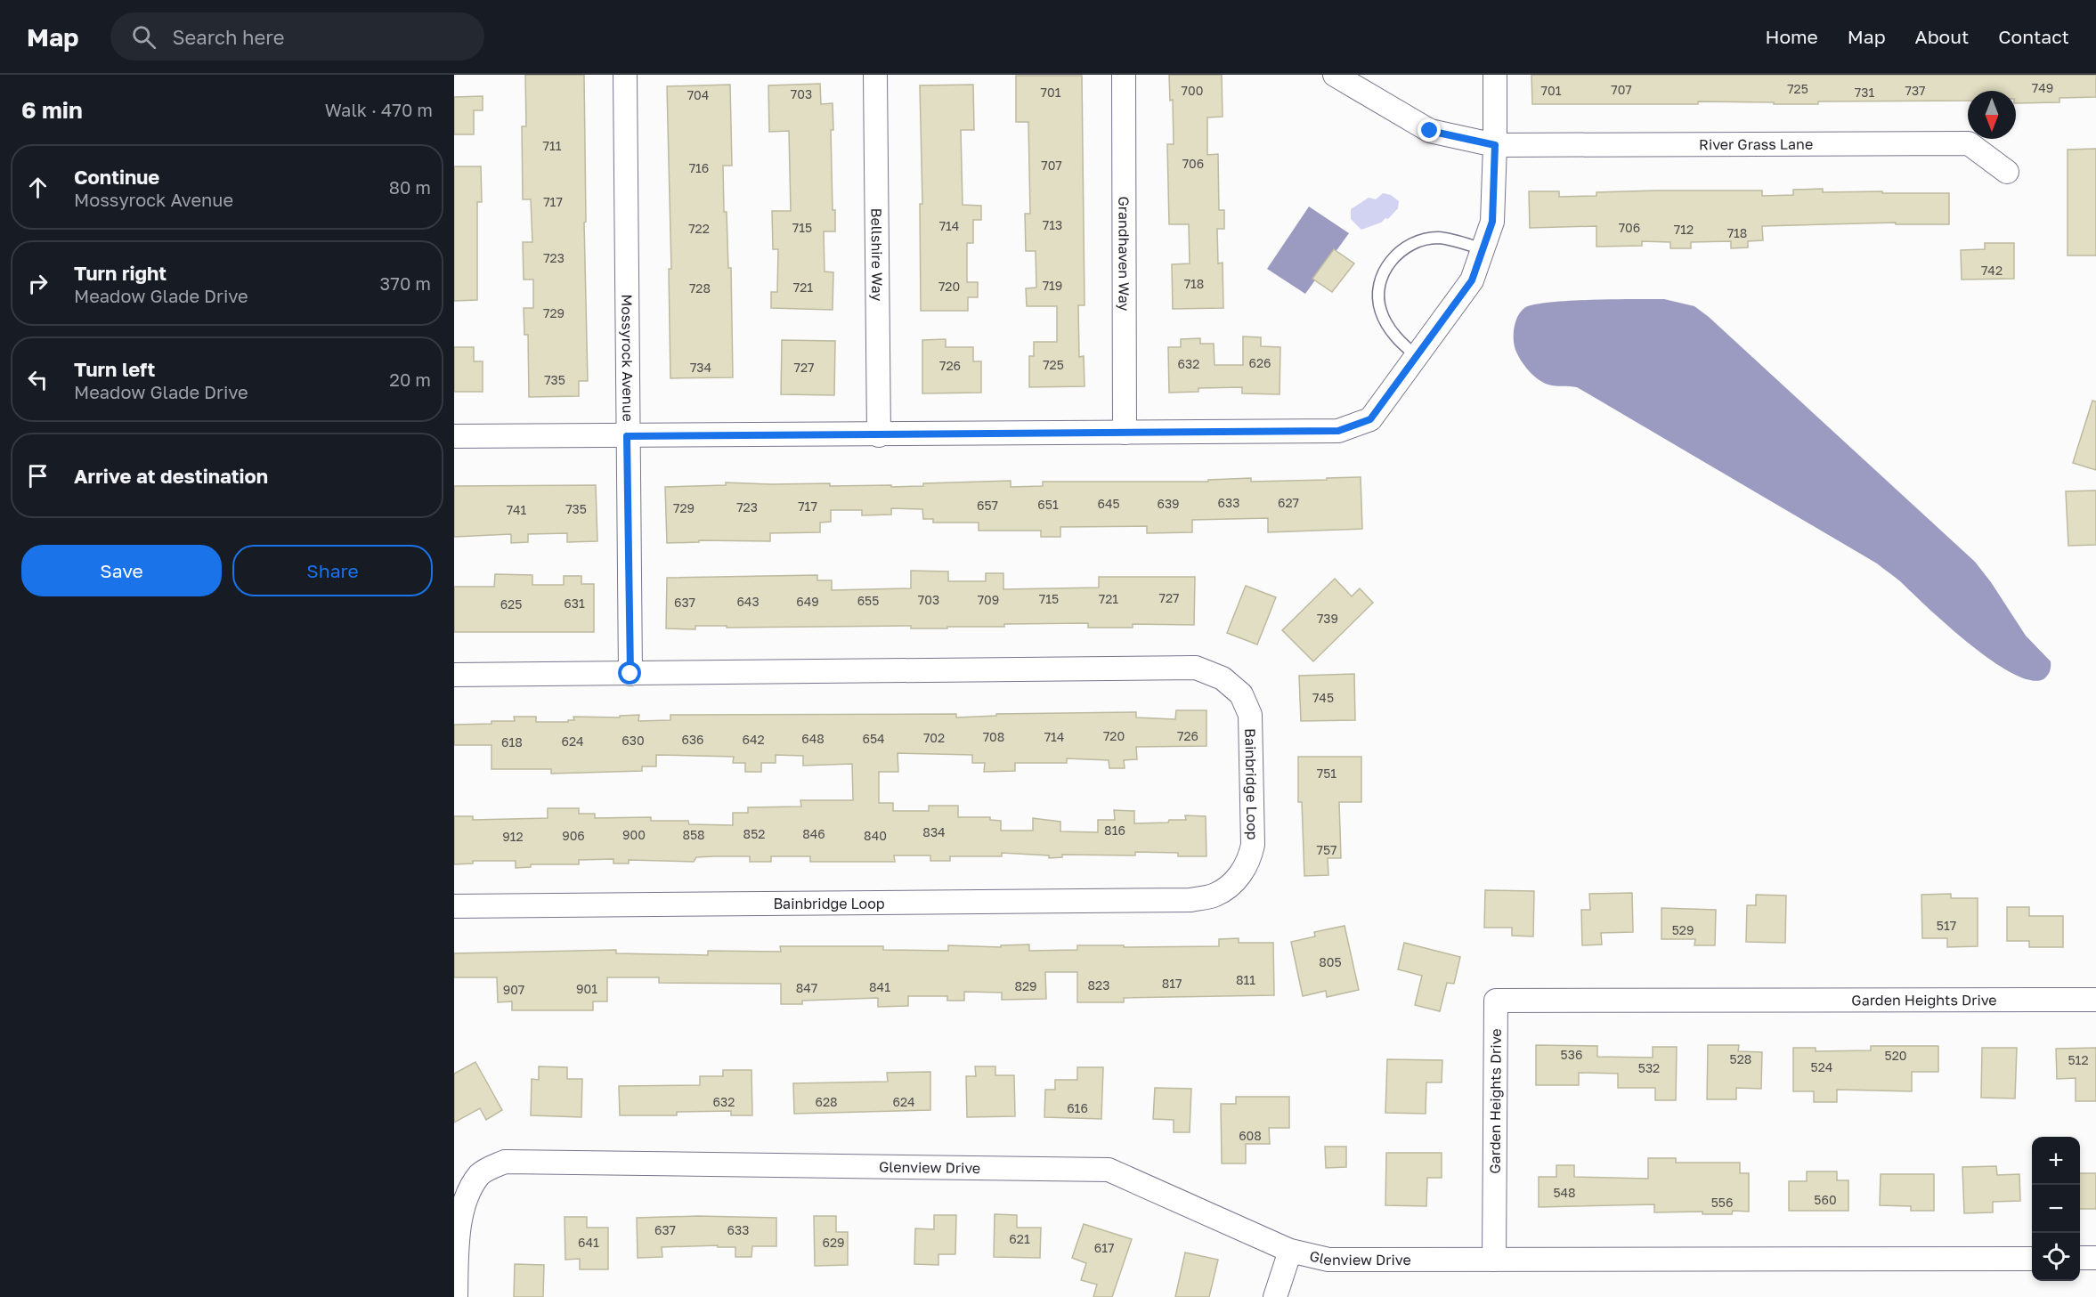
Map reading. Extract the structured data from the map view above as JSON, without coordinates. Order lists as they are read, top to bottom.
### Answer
{
  "streets": {
    "street": [
      "River Grass Lane",
      "Grandhaven Way",
      "Bellshire Way",
      "Mossyrock Avenue",
      "Bainbridge Loop",
      "Garden Heights Drive",
      "Glenview Drive"
    ]
  },
  "crossings": [
    ["Mossyrock Avenue", "Bainbridge Loop"],
    ["Garden Heights Drive", "Glenview Drive"]
  ],
  "house_numbers": [
    "749",
    "725",
    "707",
    "700",
    "701",
    "737",
    "701",
    "731",
    "703",
    "704",
    "711",
    "706",
    "707",
    "716",
    "717",
    "713",
    "714",
    "715",
    "706",
    "722",
    "712",
    "718",
    "723",
    "742",
    "718",
    "719",
    "720",
    "721",
    "728",
    "729",
    "626",
    "632",
    "725",
    "726",
    "734",
    "727",
    "735",
    "633",
    "627",
    "645",
    "639",
    "651",
    "657",
    "717",
    "723",
    "729",
    "735",
    "741",
    "727",
    "715",
    "721",
    "703",
    "709",
    "655",
    "643",
    "649",
    "637",
    "631",
    "625",
    "739",
    "745",
    "720",
    "726",
    "708",
    "714",
    "702",
    "648",
    "654",
    "636",
    "642",
    "630",
    "624",
    "618",
    "751",
    "816",
    "834",
    "852",
    "846",
    "900",
    "858",
    "906",
    "840",
    "912",
    "757",
    "517",
    "529",
    "805",
    "811",
    "817",
    "823",
    "829",
    "841",
    "847",
    "901",
    "907",
    "536",
    "520",
    "528",
    "512",
    "524",
    "532",
    "632",
    "628",
    "624",
    "616",
    "608",
    "548",
    "560",
    "556",
    "637",
    "633",
    "621",
    "641",
    "629",
    "617"
  ],
  "north": "bottom",
  "page": {
    "header": "Map",
    "search": "Search here",
    "nav": [
      "Home",
      "Map",
      "About",
      "Contact"
    ],
    "heading": ["6 min", "Walk · 470 m"],
    "list": [
      ["Continue", "Mossyrock Avenue", "80 m"],
      ["Turn right", "Meadow Glade Drive", "370 m"],
      ["Turn left", "Meadow Glade Drive", "20 m"],
      "Arrive at destination"
    ],
    "buttons": ["Save", "Share"],
    "map_buttons": ["+", "−"]
  }
}
